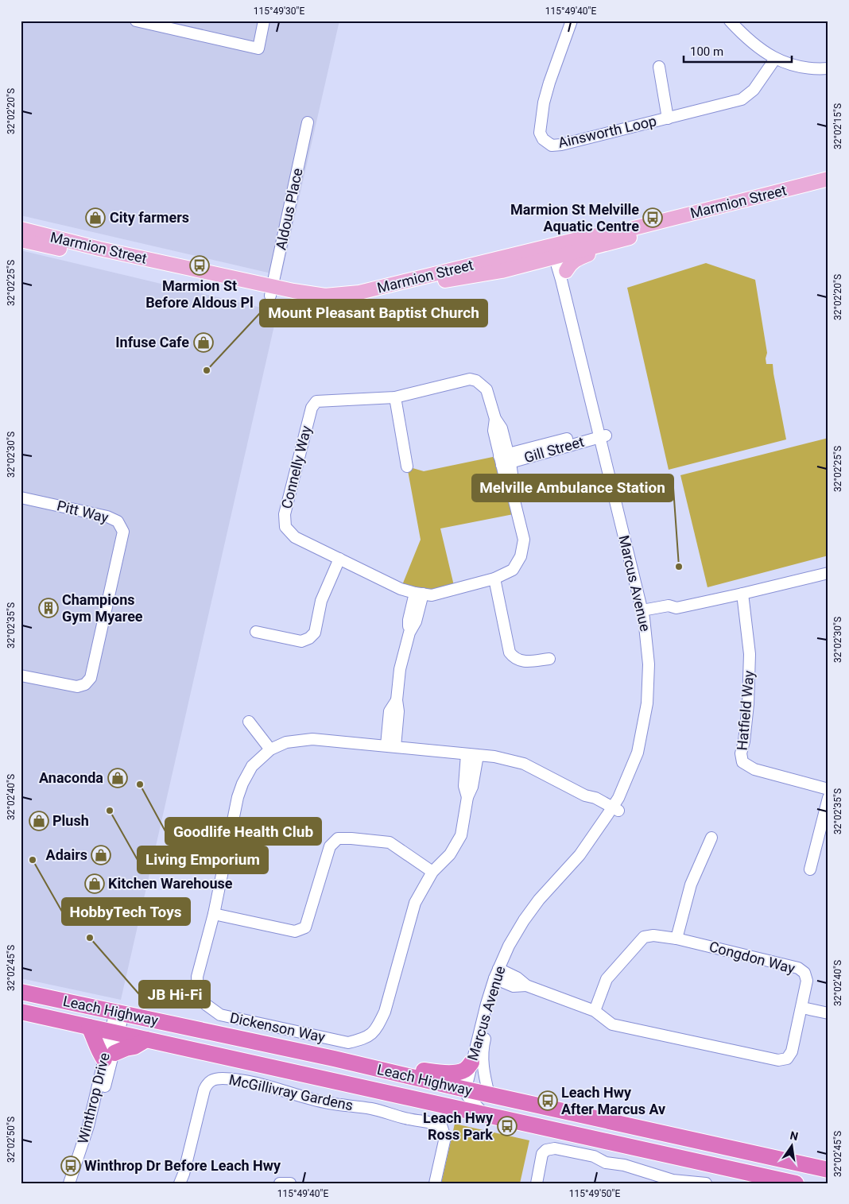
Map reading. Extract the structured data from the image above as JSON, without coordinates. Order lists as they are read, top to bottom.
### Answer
{
  "streets": {
    "highway": ["Leach Highway"],
    "main road": ["Marmion Street"],
    "street": [
      "Ainsworth Loop",
      "Aldous Place",
      "Gill Street",
      "Connelly Way",
      "Pitt Way",
      "Marcus Avenue",
      "Hatfield Way",
      "Congdon Way",
      "Dickenson Way",
      "McGillivray Gardens",
      "Winthrop Drive"
    ]
  },
  "crossings": [
    ["Marmion Street", "Aldous Place"],
    ["Marmion Street", "Marcus Avenue"],
    ["Gill Street", "Connelly Way"],
    ["Gill Street", "Marcus Avenue"],
    ["Marcus Avenue", "Congdon Way"],
    ["Marcus Avenue", "Leach Highway"],
    ["Marcus Avenue", "Dickenson Way"],
    ["Leach Highway", "Winthrop Drive"]
  ],
  "places": {
    "shop": [
      "City farmers",
      "Infuse Cafe",
      "Anaconda",
      "Plush",
      "Adairs",
      "Kitchen Warehouse"
    ],
    "bus stop": [
      "Marmion St Melville Aquatic Centre",
      "Marmion St Before Aldous Pl",
      "Leach Hwy After Marcus Av",
      "Leach Hwy Ross Park",
      "Winthrop Dr Before Leach Hwy"
    ],
    "other": [
      "Mount Pleasant Baptist Church",
      "Melville Ambulance Station",
      "Goodlife Health Club",
      "Living Emporium",
      "HobbyTech Toys",
      "JB Hi-Fi"
    ],
    "building": ["Champions Gym Myaree"]
  },
  "scale_bar": "100 m",
  "north": "top",
  "coordinates": [
    "115°49'30\"E",
    "115°49'40\"E",
    "32°02'20\"S",
    "32°02'15\"S",
    "32°02'25\"S",
    "32°02'30\"S",
    "32°02'35\"S",
    "32°02'40\"S",
    "32°02'45\"S",
    "32°02'50\"S",
    "115°49'50\"E"
  ]
}
